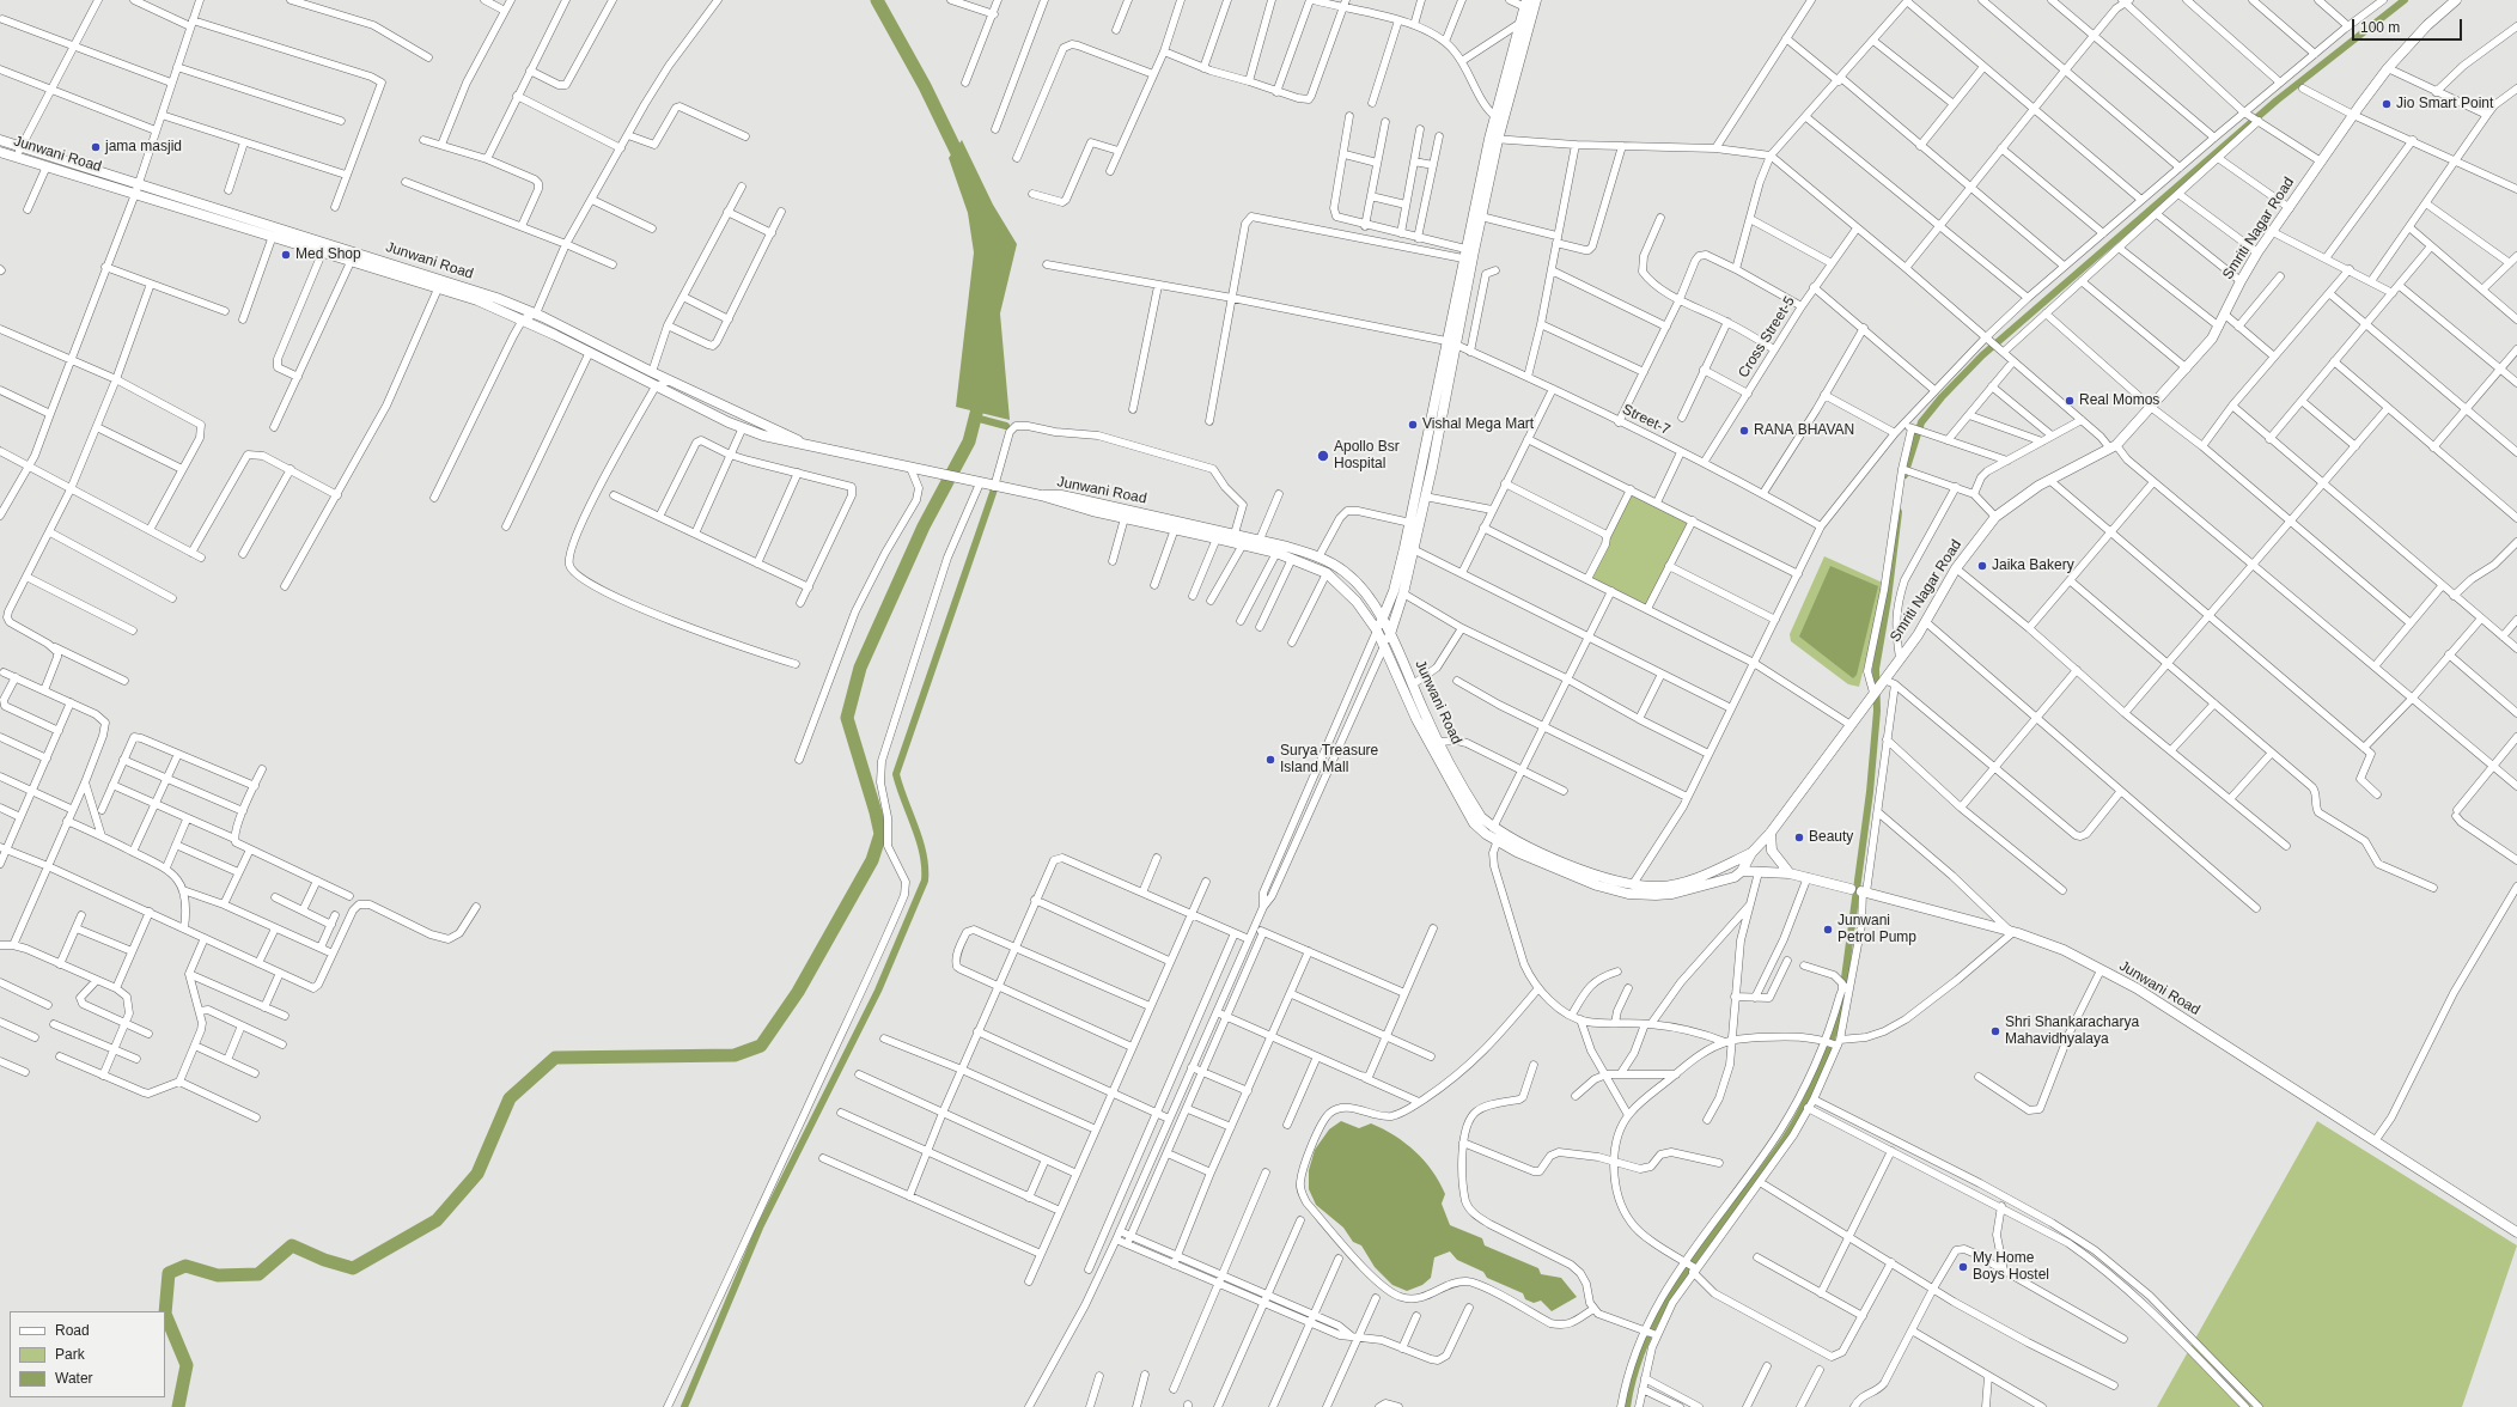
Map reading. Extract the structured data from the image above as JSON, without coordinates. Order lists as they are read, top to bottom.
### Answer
{
  "streets": {
    "main road": ["Junwani Road", "Smriti Nagar Road"],
    "street": ["Cross Street-5", "Street-7"]
  },
  "crossings": [
    ["Junwani Road", "Smriti Nagar Road"],
    ["Cross Street-5", "Street-7"]
  ],
  "places": [
    "Jio Smart Point",
    "jama masjid",
    "Med Shop",
    "Real Momos",
    "Vishal Mega Mart",
    "RANA BHAVAN",
    "Apollo Bsr Hospital",
    "Jaika Bakery",
    "Surya Treasure Island Mall",
    "Beauty",
    "Junwani Petrol Pump",
    "Shri Shankaracharya Mahavidhyalaya",
    "My Home Boys Hostel"
  ],
  "legend": ["Road", "Park", "Water"],
  "scale_bar": "100 m"
}
